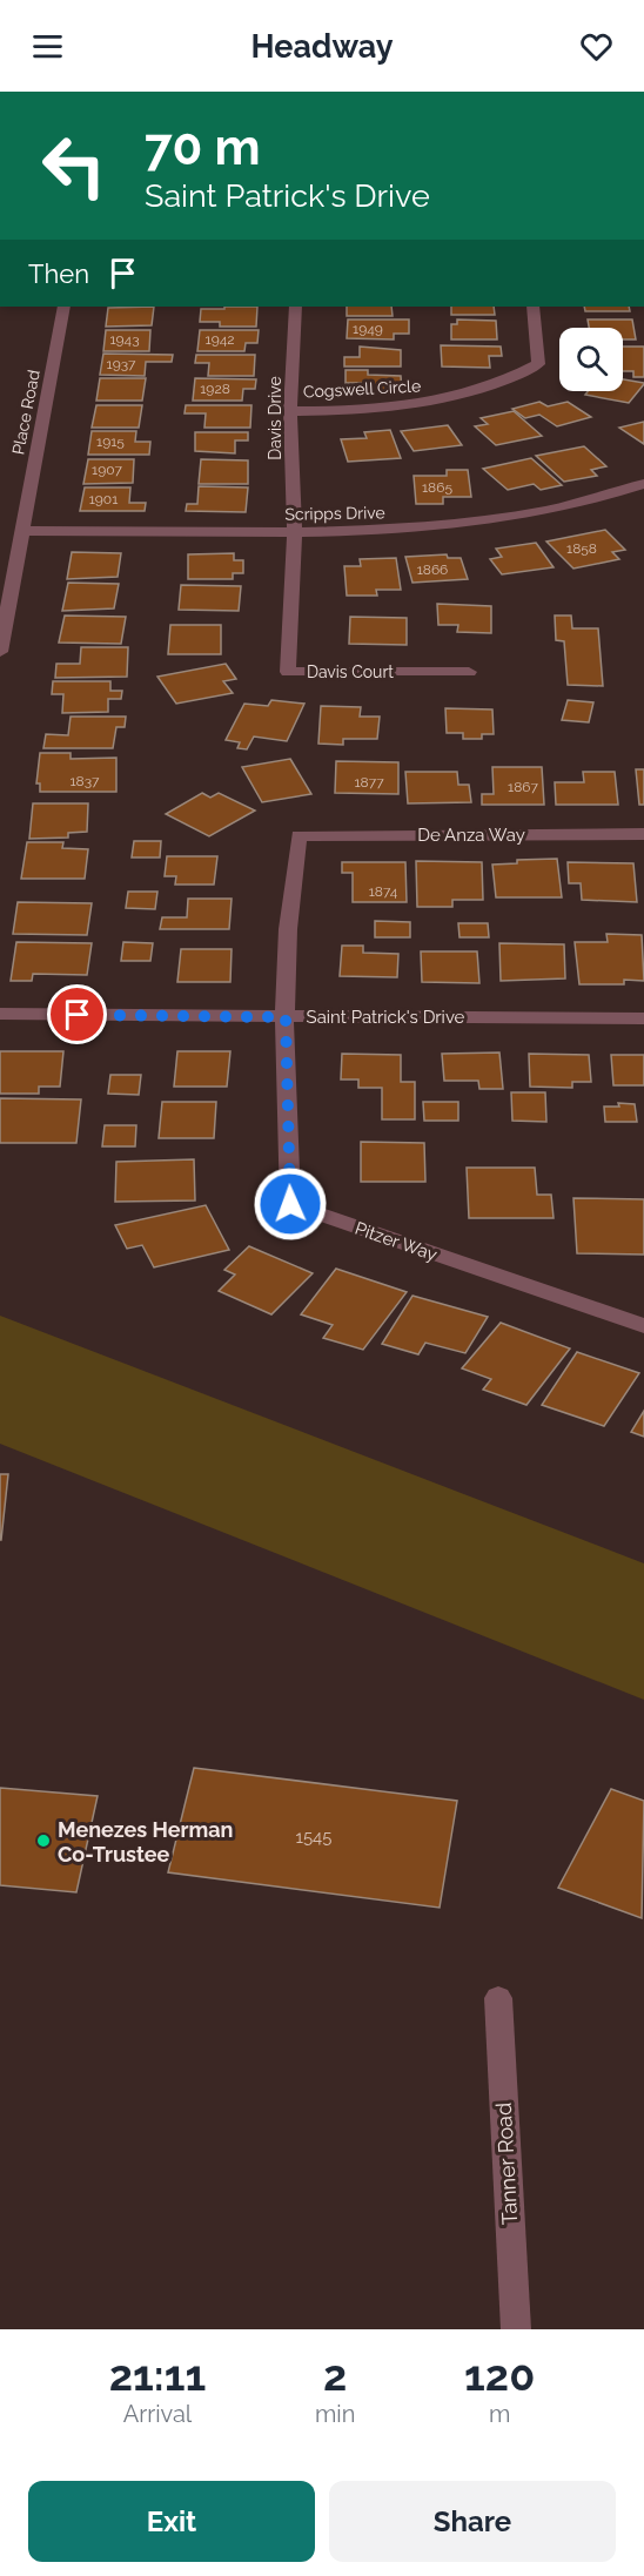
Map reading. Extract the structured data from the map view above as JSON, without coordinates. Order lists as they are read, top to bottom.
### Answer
{
  "streets": {
    "street": [
      "Cogswell Circle",
      "Place Road",
      "Davis Drive",
      "Scripps Drive",
      "Davis Court",
      "De Anza Way",
      "Saint Patrick's Drive",
      "Pitzer Way",
      "Tanner Road"
    ]
  },
  "crossings": [
    ["Cogswell Circle", "Davis Drive"],
    ["Place Road", "Scripps Drive"],
    ["Davis Drive", "Scripps Drive"],
    ["Davis Drive", "Davis Court"],
    ["Scripps Drive", "Davis Court"],
    ["De Anza Way", "Pitzer Way"],
    ["Saint Patrick's Drive", "Pitzer Way"]
  ],
  "places": ["Menezes Herman Co-Trustee"],
  "house_numbers": [
    "1949",
    "1943",
    "1942",
    "1937",
    "1928",
    "1915",
    "1907",
    "1865",
    "1901",
    "1858",
    "1866",
    "1837",
    "1877",
    "1867",
    "1874",
    "1545"
  ],
  "page": {
    "header": "Headway",
    "turn": ["70 m", "Saint Patrick's Drive"],
    "then": "Then",
    "eta": [
      "21:11",
      "Arrival",
      "2",
      "min",
      "120",
      "m"
    ],
    "buttons": ["Exit", "Share"]
  }
}
